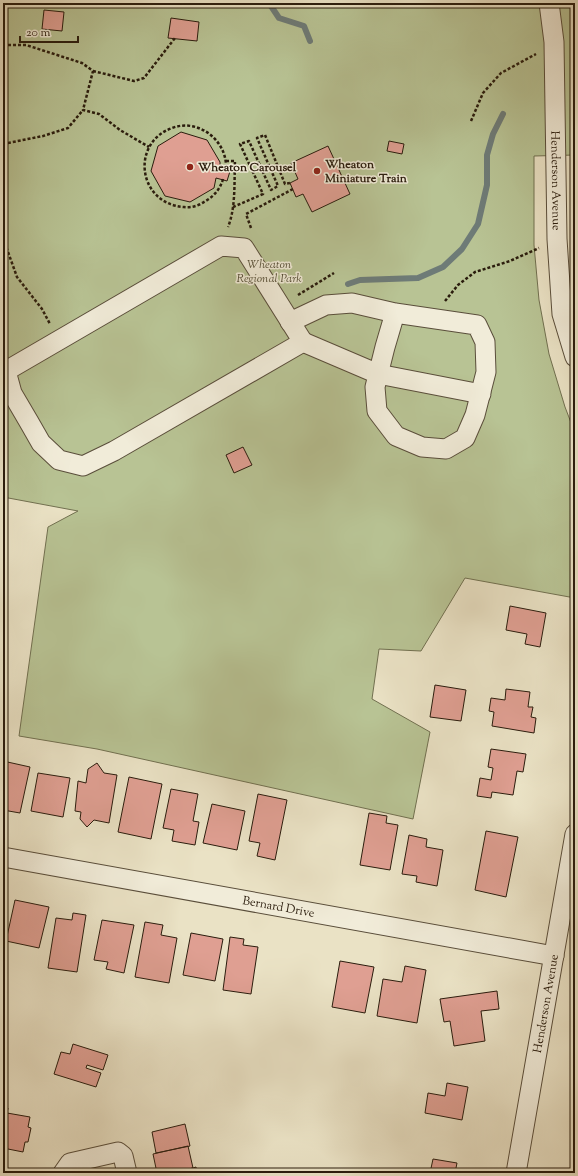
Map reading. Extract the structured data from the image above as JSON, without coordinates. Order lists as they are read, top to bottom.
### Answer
{
  "streets": {
    "street": ["Henderson Avenue", "Bernard Drive"]
  },
  "crossings": [
    ["Henderson Avenue", "Bernard Drive"]
  ],
  "parks": ["Wheaton Regional Park"],
  "places": ["Wheaton Carousel", "Wheaton Miniature Train"],
  "scale_bar": "20 m"
}
